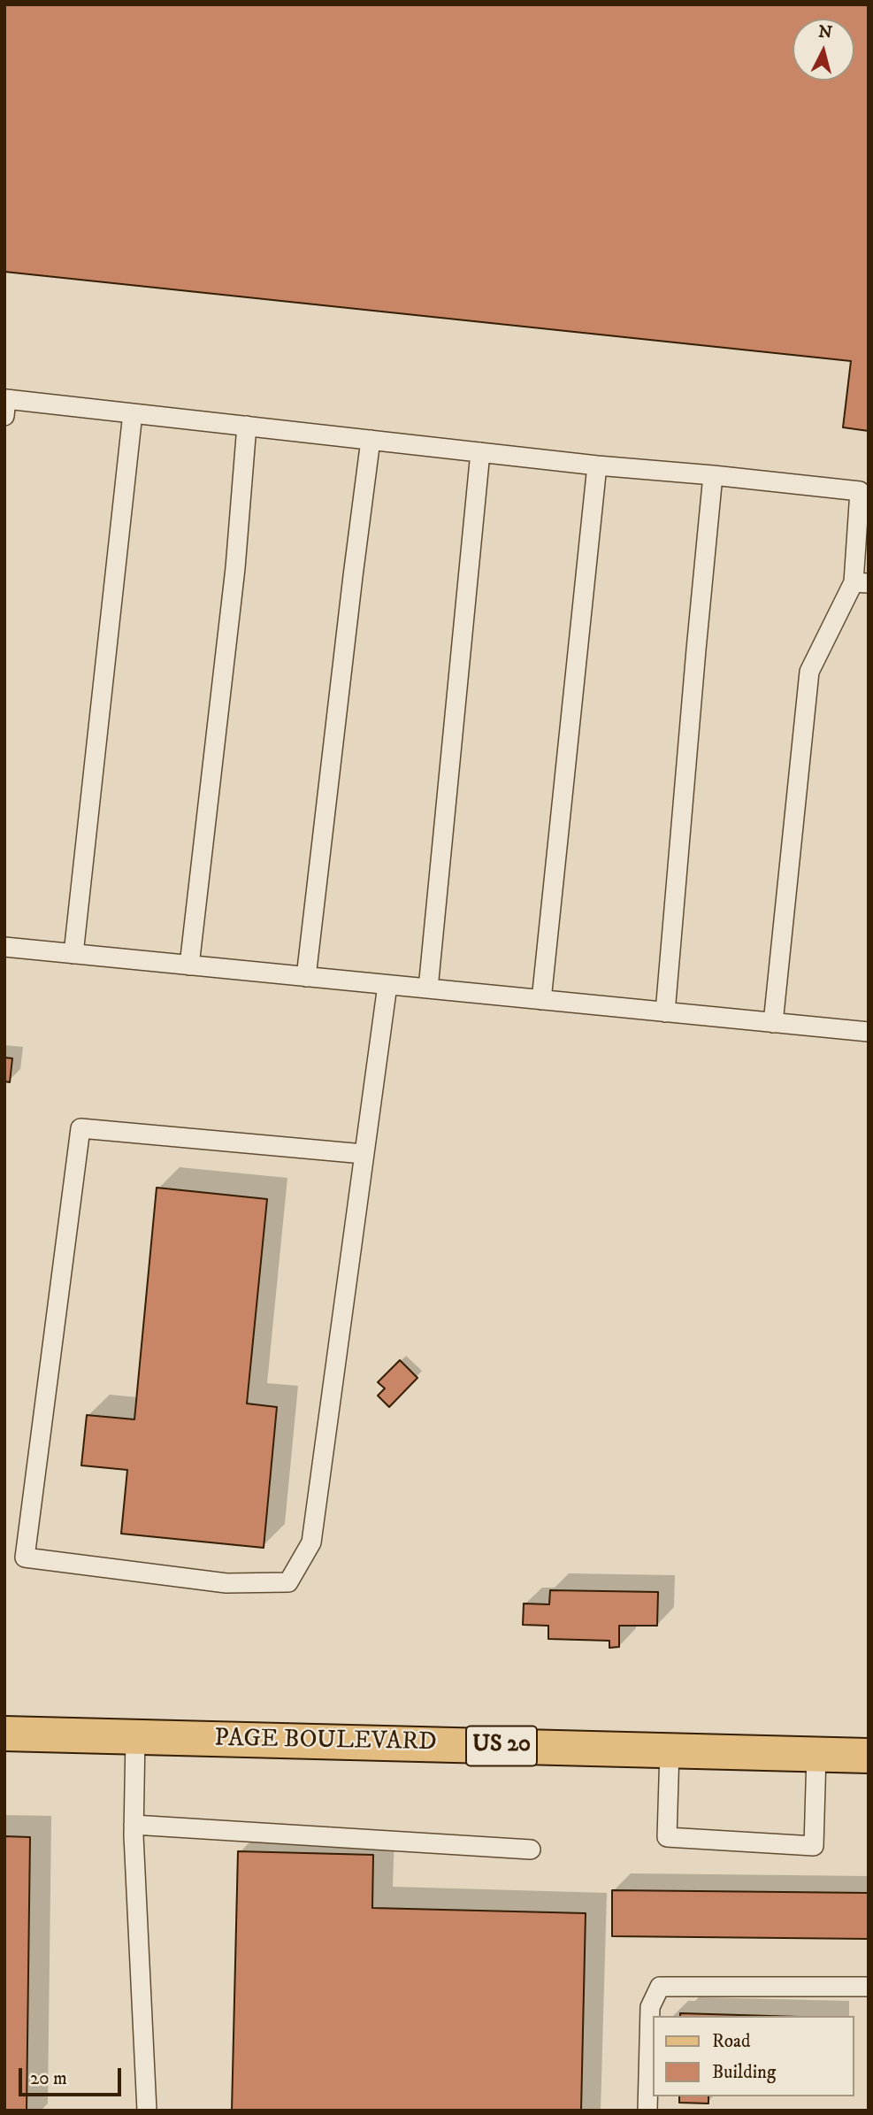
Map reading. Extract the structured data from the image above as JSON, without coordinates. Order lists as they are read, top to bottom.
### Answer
{
  "streets": {
    "main road": ["PAGE BOULEVARD", "US 20"]
  },
  "legend": ["Road", "Building"],
  "scale_bar": "20 m",
  "north": "top"
}
